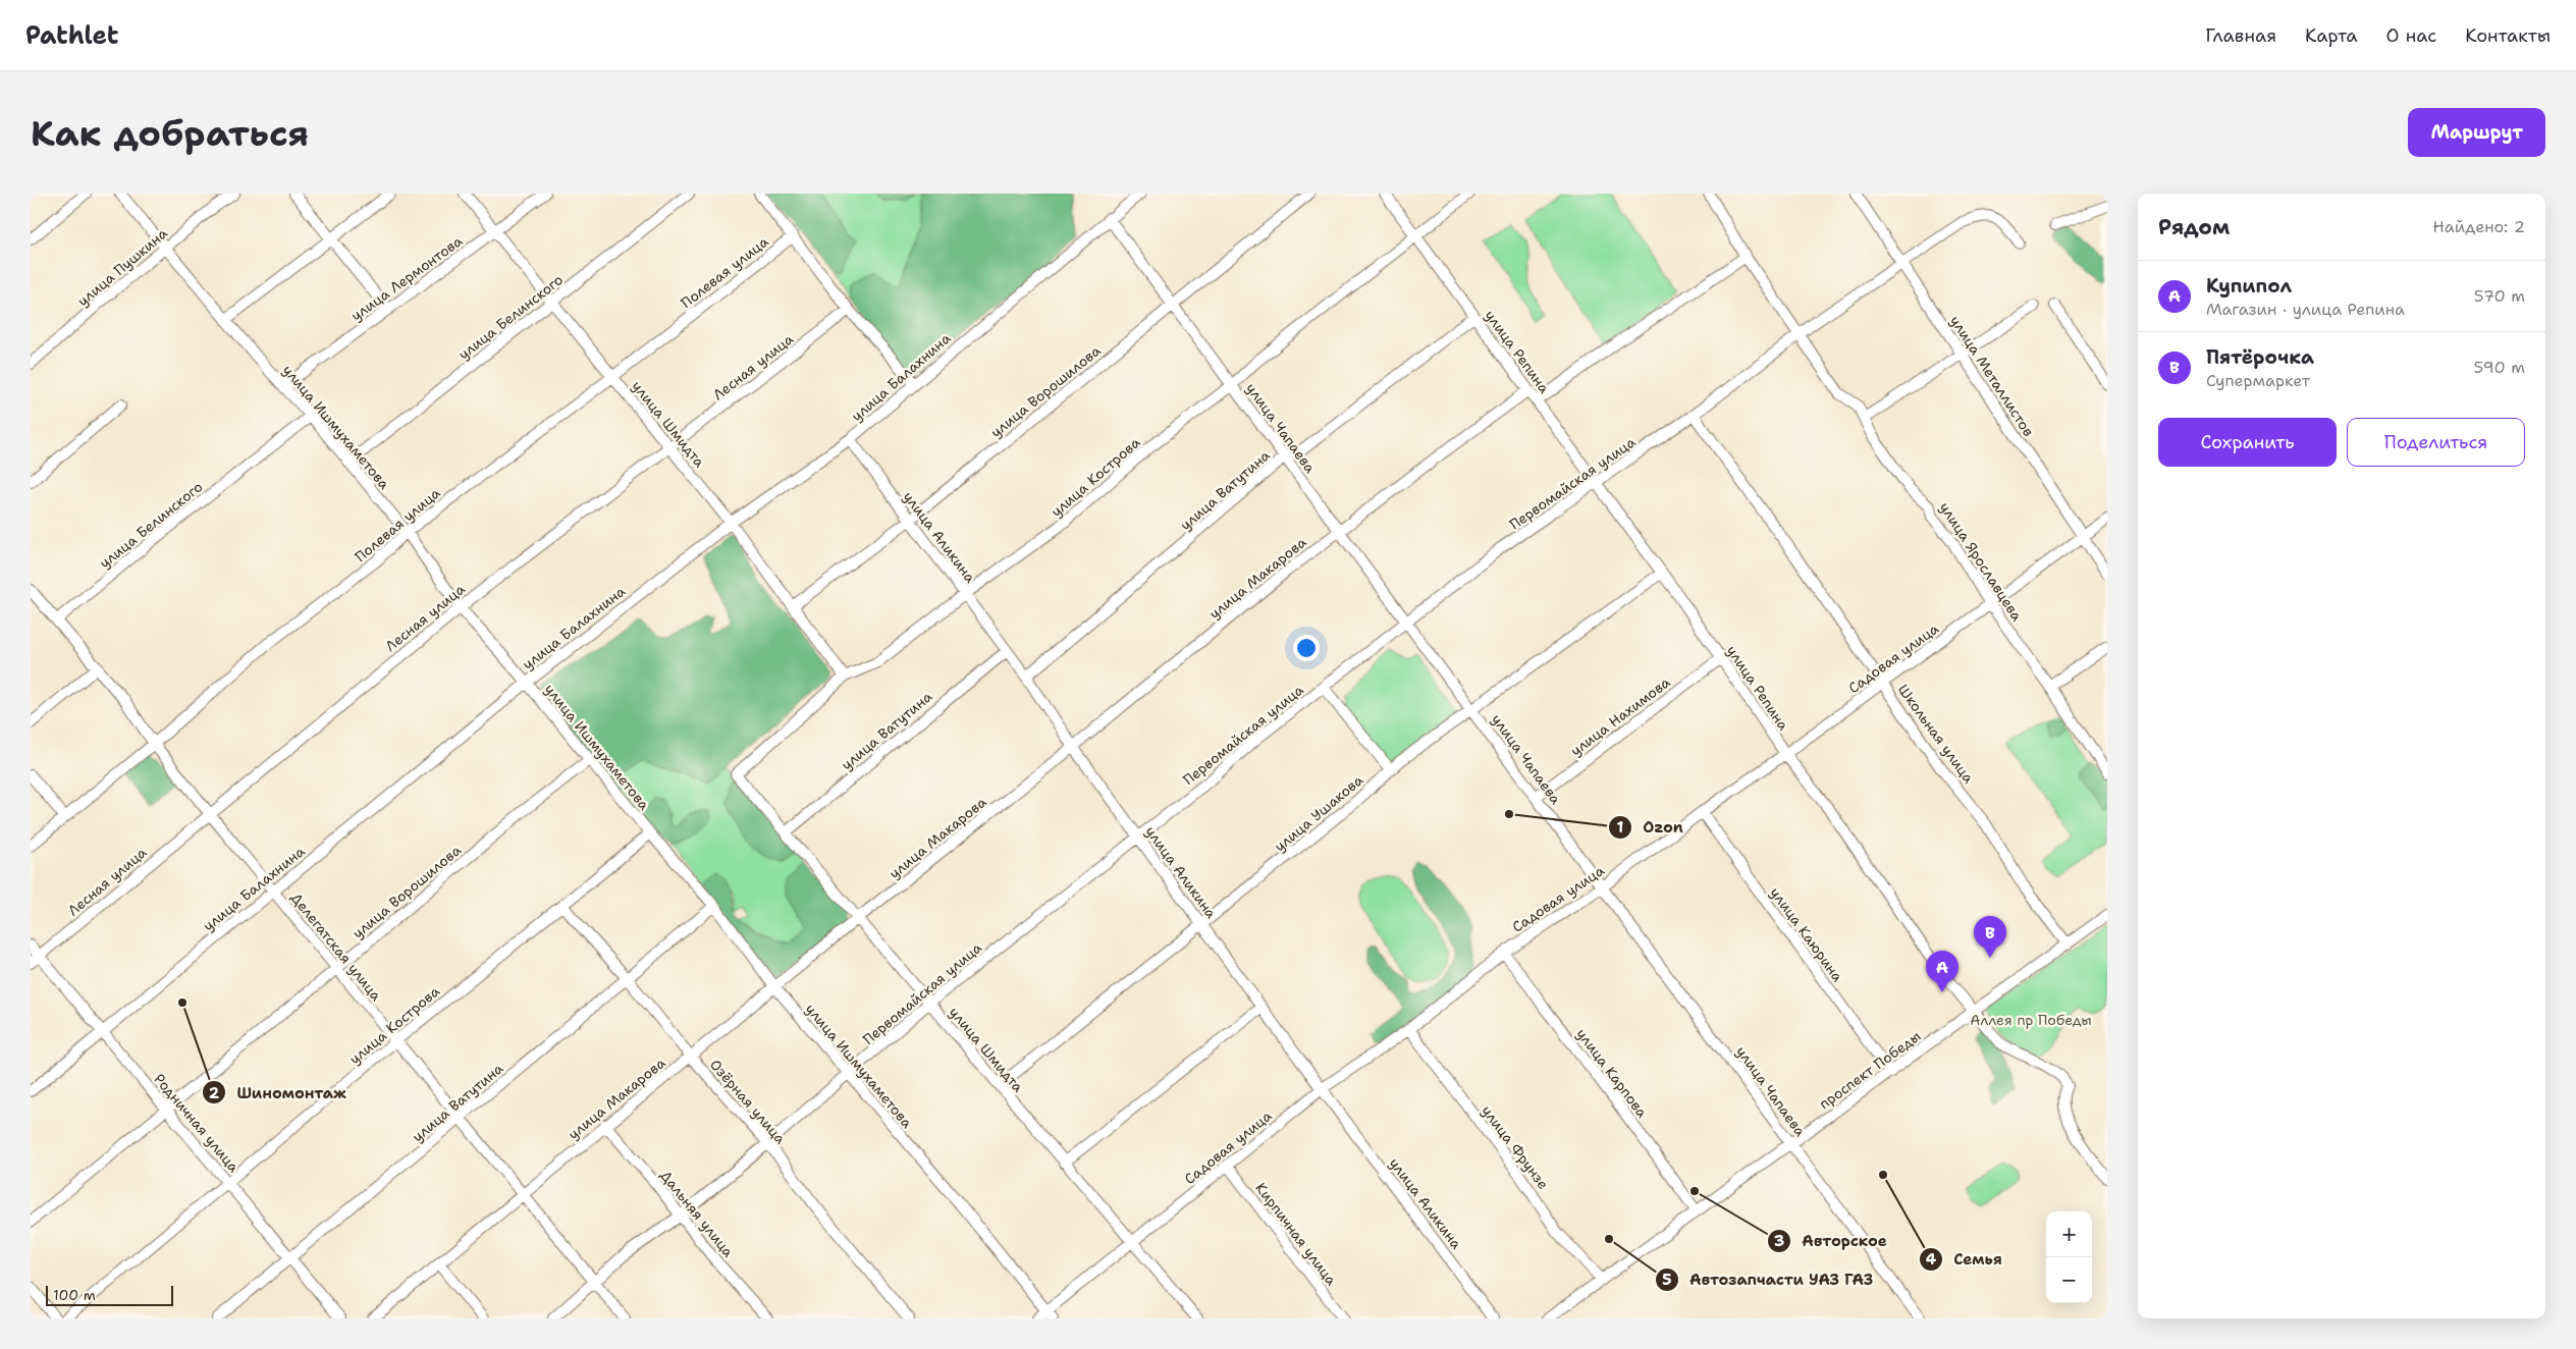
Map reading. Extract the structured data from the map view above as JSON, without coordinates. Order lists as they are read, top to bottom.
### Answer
{
  "streets": {
    "street": [
      "улица Пушкина",
      "Полевая улица",
      "улица Лермонтова",
      "улица Белинского",
      "улица Репина",
      "Лесная улица",
      "улица Металлистов",
      "улица Балахнина",
      "улица Ворошилова",
      "улица Шмидта",
      "улица Ишмухаметова",
      "улица Чапаева",
      "улица Кострова",
      "Первомайская улица",
      "улица Ватутина",
      "улица Аликина",
      "улица Ярославцева",
      "улица Макарова",
      "Садовая улица",
      "улица Нахимова",
      "Школьная улица",
      "улица Ушакова",
      "улица Каюрина",
      "Делегатская улица",
      "проспект Победы",
      "улица Карпова",
      "Озёрная улица",
      "Родничная улица",
      "улица Фрунзе",
      "Дальняя улица",
      "Кирпичная улица"
    ]
  },
  "crossings": [
    ["улица Пушкина", "улица Ишмухаметова"],
    ["Полевая улица", "улица Шмидта"],
    ["Полевая улица", "улица Ишмухаметова"],
    ["Полевая улица", "Делегатская улица"],
    ["улица Лермонтова", "улица Шмидта"],
    ["улица Лермонтова", "улица Ишмухаметова"],
    ["улица Белинского", "улица Шмидта"],
    ["улица Белинского", "улица Ишмухаметова"],
    ["улица Белинского", "Делегатская улица"],
    ["улица Репина", "улица Кострова"],
    ["улица Репина", "Первомайская улица"],
    ["улица Репина", "улица Ватутина"],
    ["улица Репина", "улица Макарова"],
    ["улица Репина", "Садовая улица"],
    ["улица Репина", "улица Нахимова"],
    ["улица Репина", "улица Ушакова"],
    ["улица Репина", "проспект Победы"],
    ["Лесная улица", "улица Шмидта"],
    ["Лесная улица", "улица Ишмухаметова"],
    ["Лесная улица", "Делегатская улица"],
    ["Лесная улица", "Родничная улица"],
    ["улица Металлистов", "Первомайская улица"],
    ["улица Металлистов", "Садовая улица"],
    ["улица Балахнина", "улица Шмидта"],
    ["улица Балахнина", "улица Ишмухаметова"],
    ["улица Балахнина", "улица Чапаева"],
    ["улица Балахнина", "улица Аликина"],
    ["улица Балахнина", "Делегатская улица"],
    ["улица Балахнина", "Родничная улица"],
    ["улица Ворошилова", "улица Шмидта"],
    ["улица Ворошилова", "улица Ишмухаметова"],
    ["улица Ворошилова", "улица Чапаева"],
    ["улица Ворошилова", "улица Аликина"],
    ["улица Ворошилова", "Делегатская улица"],
    ["улица Ворошилова", "Родничная улица"],
    ["улица Шмидта", "улица Кострова"],
    ["улица Шмидта", "Первомайская улица"],
    ["улица Шмидта", "улица Ватутина"],
    ["улица Шмидта", "улица Макарова"],
    ["улица Шмидта", "Садовая улица"],
    ["улица Шмидта", "улица Ушакова"],
    ["улица Ишмухаметова", "улица Кострова"],
    ["улица Ишмухаметова", "Первомайская улица"],
    ["улица Ишмухаметова", "улица Ватутина"],
    ["улица Ишмухаметова", "улица Макарова"],
    ["улица Ишмухаметова", "Садовая улица"],
    ["улица Чапаева", "улица Кострова"],
    ["улица Чапаева", "Первомайская улица"],
    ["улица Чапаева", "улица Ватутина"],
    ["улица Чапаева", "улица Макарова"],
    ["улица Чапаева", "Садовая улица"],
    ["улица Чапаева", "улица Нахимова"],
    ["улица Чапаева", "улица Ушакова"],
    ["улица Чапаева", "проспект Победы"],
    ["улица Кострова", "улица Аликина"],
    ["улица Кострова", "Делегатская улица"],
    ["улица Кострова", "Озёрная улица"],
    ["улица Кострова", "Родничная улица"],
    ["Первомайская улица", "улица Аликина"],
    ["Первомайская улица", "улица Ярославцева"],
    ["Первомайская улица", "Школьная улица"],
    ["Первомайская улица", "Делегатская улица"],
    ["Первомайская улица", "Озёрная улица"],
    ["Первомайская улица", "Дальняя улица"],
    ["улица Ватутина", "улица Аликина"],
    ["улица Ватутина", "Делегатская улица"],
    ["улица Ватутина", "Озёрная улица"],
    ["улица Ватутина", "Родничная улица"],
    ["улица Аликина", "улица Макарова"],
    ["улица Аликина", "Садовая улица"],
    ["улица Аликина", "улица Ушакова"],
    ["улица Ярославцева", "Садовая улица"],
    ["улица Макарова", "Делегатская улица"],
    ["улица Макарова", "Озёрная улица"],
    ["улица Макарова", "Дальняя улица"],
    ["Садовая улица", "Школьная улица"],
    ["Садовая улица", "улица Каюрина"],
    ["Садовая улица", "улица Карпова"],
    ["Садовая улица", "улица Фрунзе"],
    ["Садовая улица", "Кирпичная улица"],
    ["Школьная улица", "проспект Победы"],
    ["улица Каюрина", "проспект Победы"],
    ["проспект Победы", "улица Карпова"],
    ["проспект Победы", "улица Фрунзе"]
  ],
  "parks": ["Аллея пр Победы"],
  "places": [
    "Ozon",
    "Шиномонтаж",
    "Семья",
    "Авторское",
    "Автозапчасти УАЗ ГАЗ"
  ],
  "scale_bar": "100 m",
  "page": {
    "header": "Pathlet",
    "nav": [
      "Главная",
      "Карта",
      "О нас",
      "Контакты"
    ],
    "buttons": [
      "Маршрут",
      ["Сохранить", "Поделиться"]
    ],
    "title": "Как добраться",
    "heading": ["Рядом", "Найдено: 2"],
    "list": [
      {
        "mark": "A",
        "name": "Купипол",
        "note": "Магазин · улица Репина",
        "value": "570 m"
      },
      {
        "mark": "B",
        "name": "Пятёрочка",
        "note": "Супермаркет",
        "value": "590 m"
      }
    ],
    "pins": ["B", "A"],
    "map_buttons": ["+", "−"],
    "scale": "100 m"
  }
}
